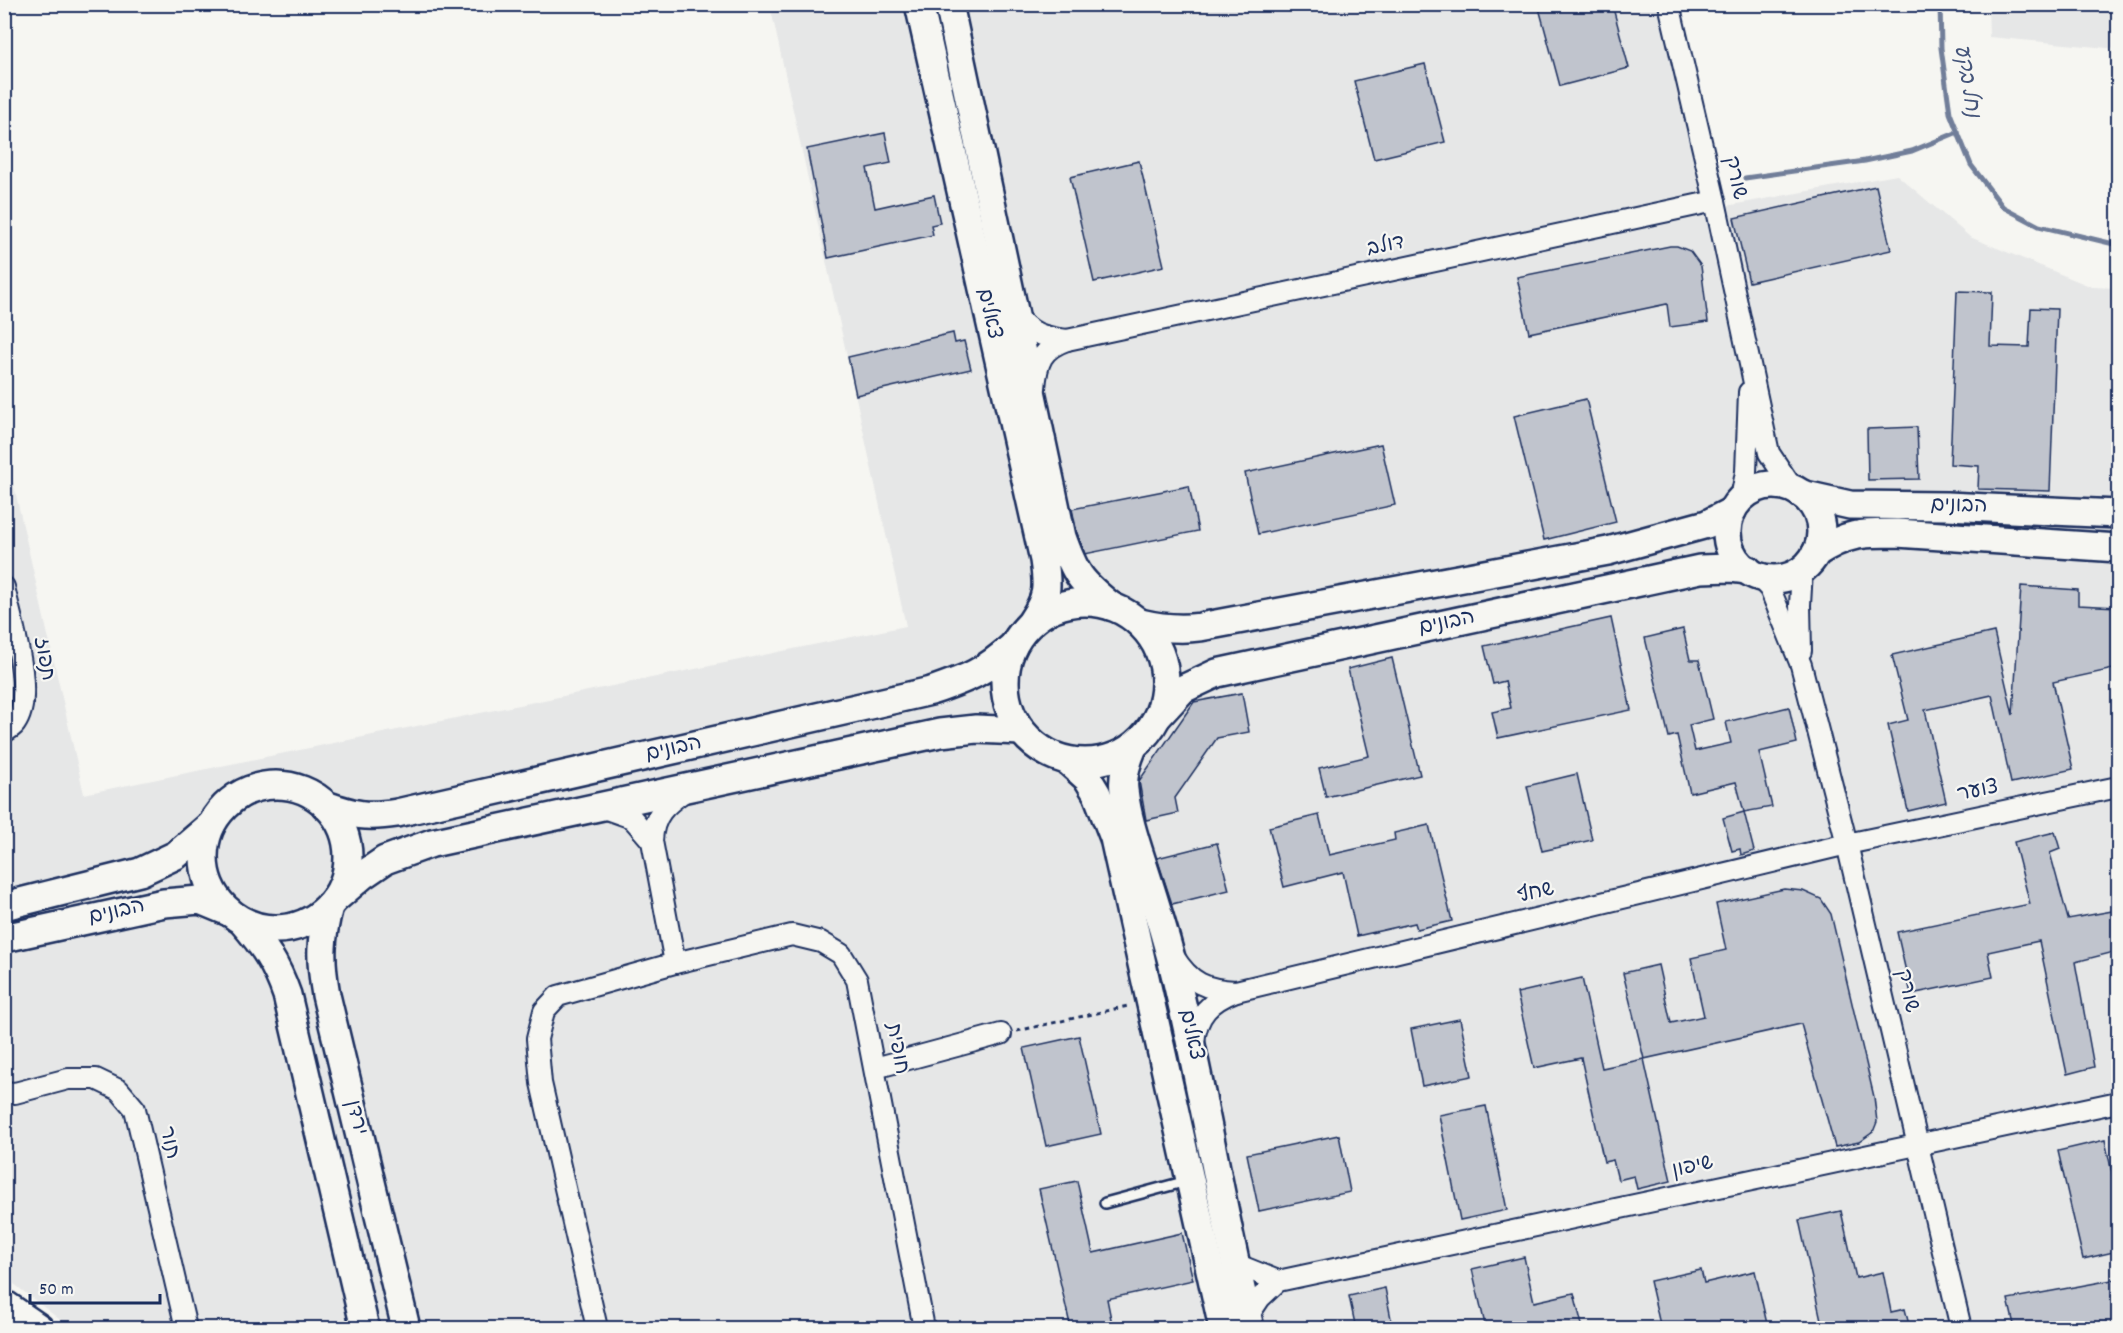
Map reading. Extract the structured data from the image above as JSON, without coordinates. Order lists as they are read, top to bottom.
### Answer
{
  "streets": {
    "street": [
      "שורק",
      "דולב",
      "צאלים",
      "הבונים",
      "תפוז",
      "צוער",
      "שחף",
      "חופית",
      "ירדן",
      "תור",
      "שיפון"
    ]
  },
  "crossings": [
    ["שורק", "דולב"],
    ["שורק", "הבונים"],
    ["שורק", "צוער"],
    ["שורק", "שחף"],
    ["שורק", "שיפון"],
    ["דולב", "צאלים"],
    ["צאלים", "הבונים"],
    ["צאלים", "שחף"],
    ["הבונים", "ירדן"],
    ["צוער", "שחף"]
  ],
  "water": ["נחל בקע"],
  "scale_bar": "50 m"
}
